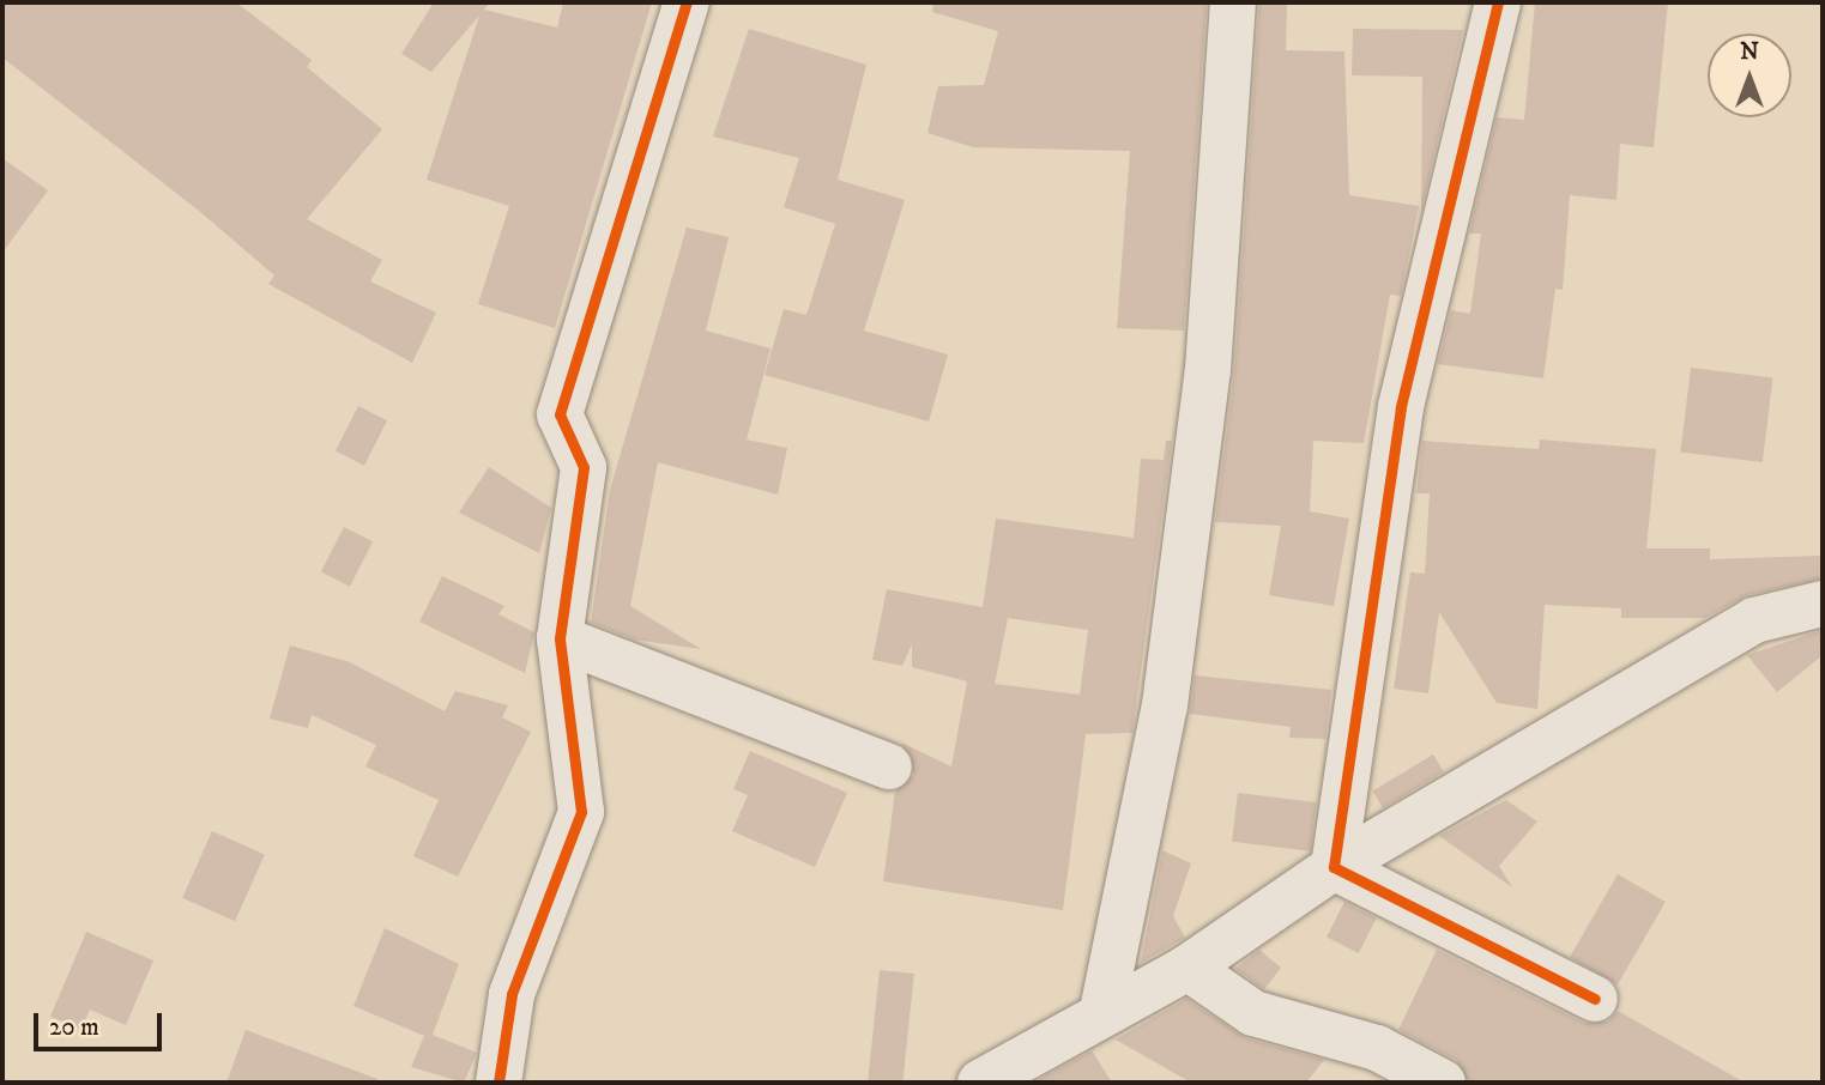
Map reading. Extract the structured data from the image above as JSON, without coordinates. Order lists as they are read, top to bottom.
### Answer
{
  "scale_bar": "20 m",
  "north": "top"
}
